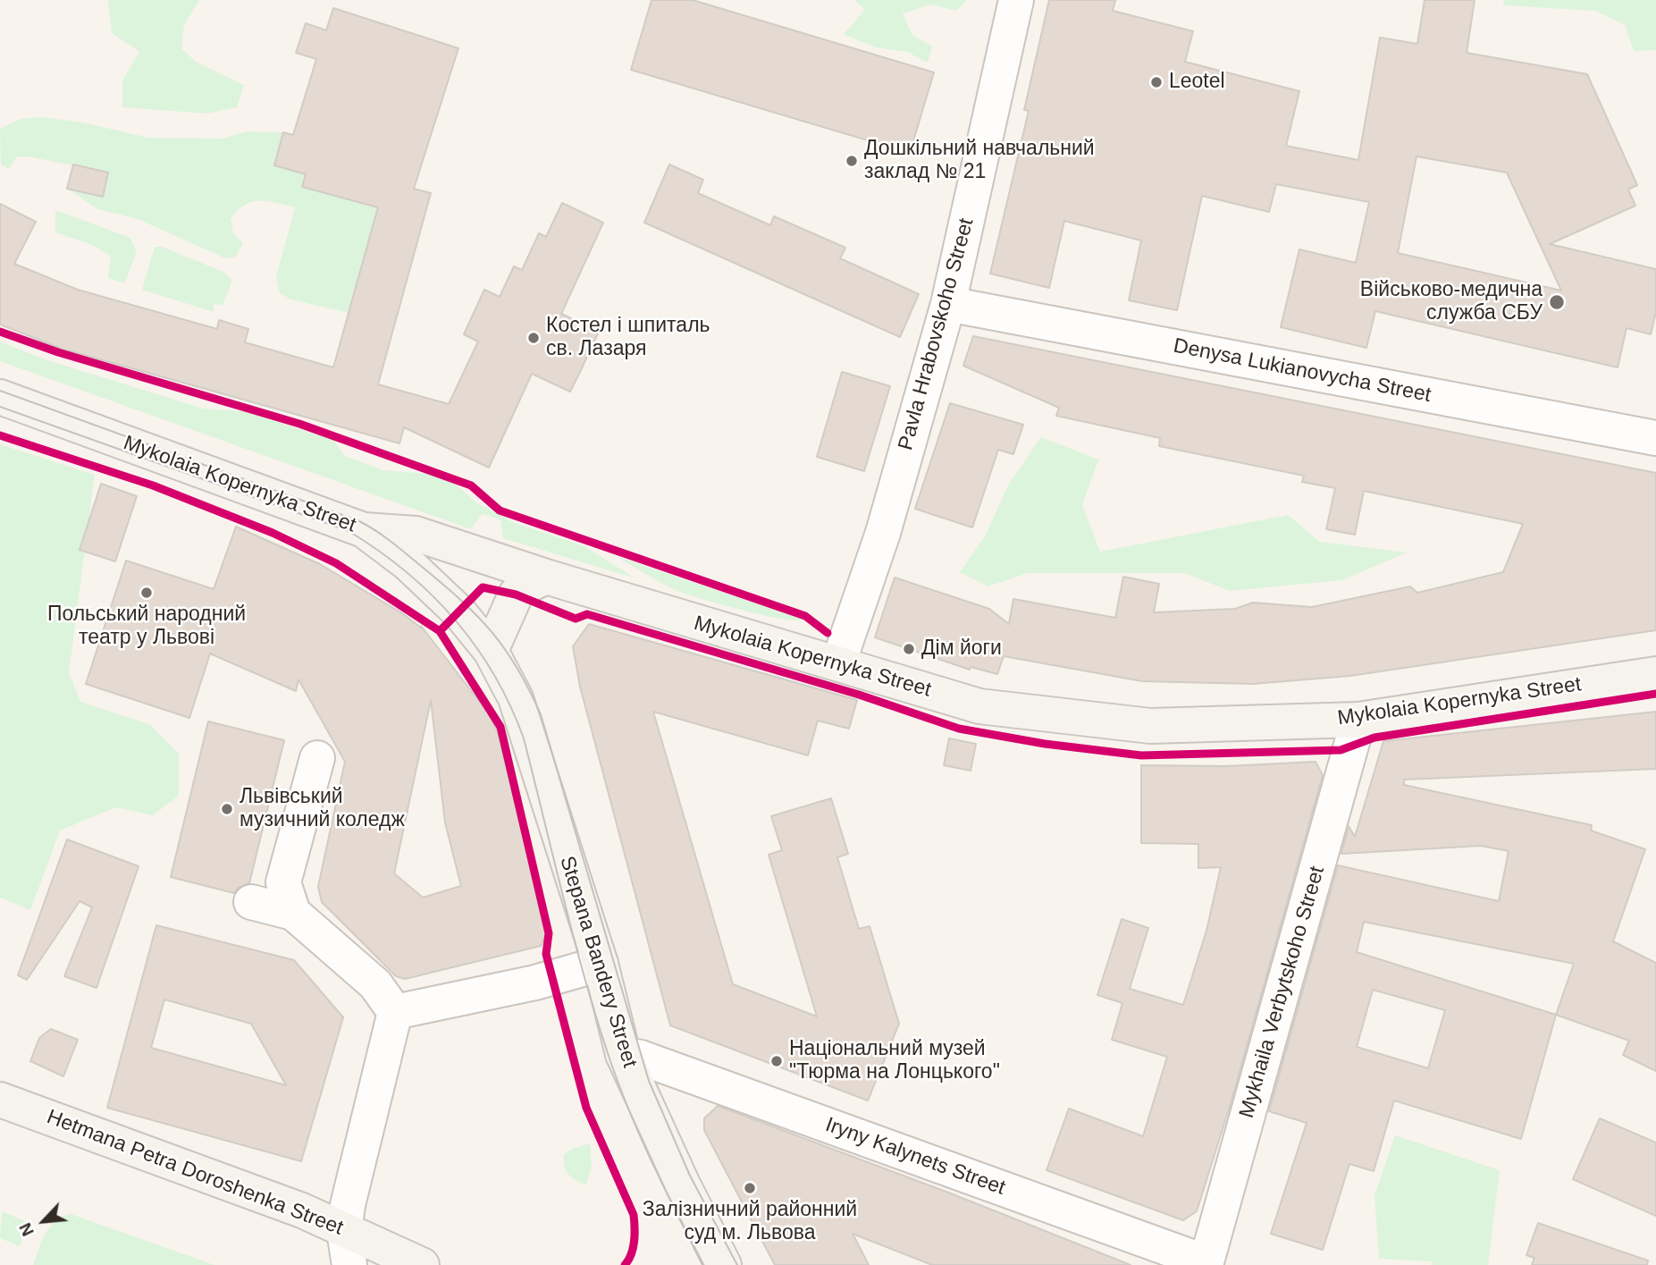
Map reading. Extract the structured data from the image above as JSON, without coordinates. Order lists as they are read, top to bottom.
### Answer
{
  "streets": {
    "main road": ["Mykolaia Kopernyka Street", "Stepana Bandery Street", "Hetmana Petra Doroshenka Street"],
    "street": [
      "Pavla Hrabovskoho Street",
      "Denysa Lukianovycha Street",
      "Mykhaila Verbytskoho Street",
      "Iryny Kalynets Street"
    ]
  },
  "crossings": [
    ["Pavla Hrabovskoho Street", "Denysa Lukianovycha Street"],
    ["Pavla Hrabovskoho Street", "Mykolaia Kopernyka Street"],
    ["Mykolaia Kopernyka Street", "Stepana Bandery Street"],
    ["Mykolaia Kopernyka Street", "Mykhaila Verbytskoho Street"],
    ["Stepana Bandery Street", "Iryny Kalynets Street"],
    ["Mykhaila Verbytskoho Street", "Iryny Kalynets Street"]
  ],
  "places": [
    "Leotel",
    "Дошкільний навчальний заклад № 21",
    "Військово-медична служба СБУ",
    "Костел і шпиталь св. Лазаря",
    "Польський народний театр у Львові",
    "Дім йоги",
    "Львівський музичний коледж",
    "Національний музей \"Тюрма на Лонцького\"",
    "Залізничний районний суд м. Львова"
  ],
  "north": "bottom left"
}
